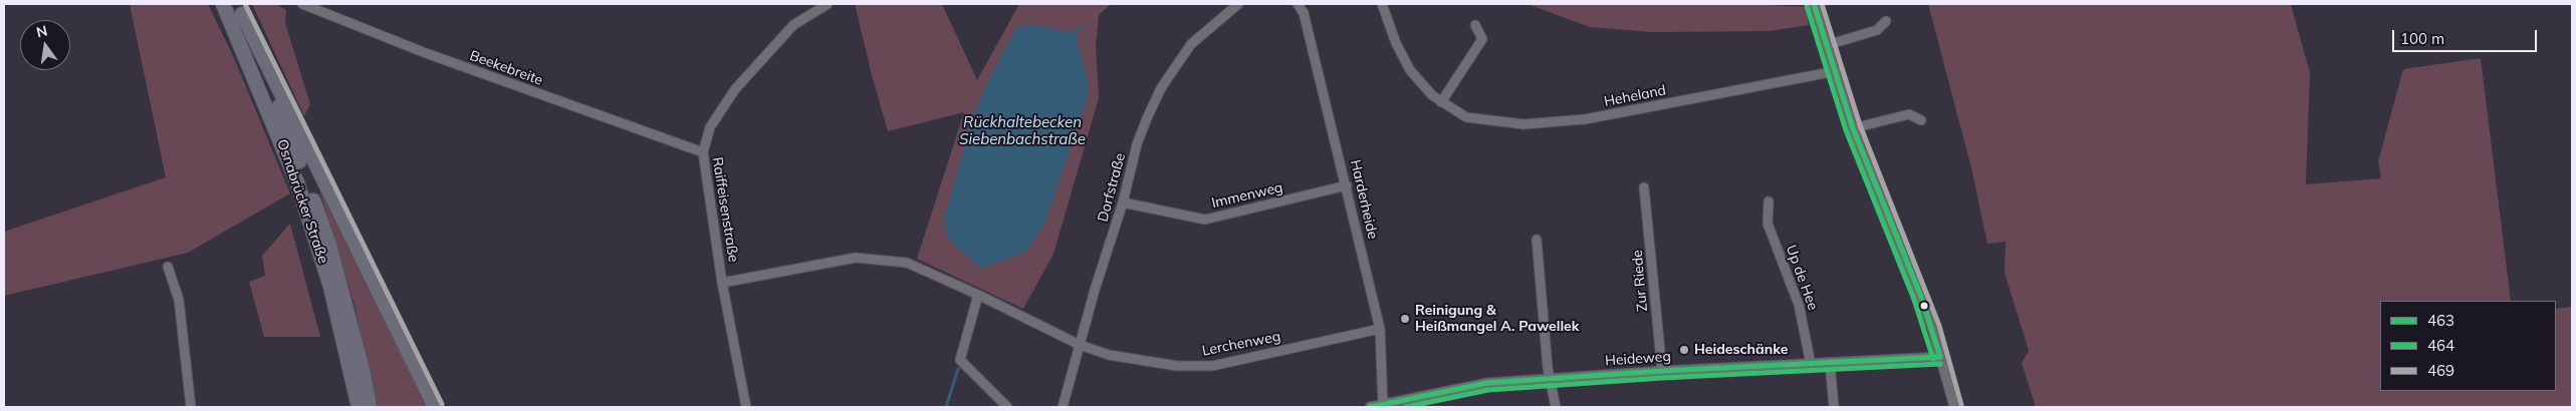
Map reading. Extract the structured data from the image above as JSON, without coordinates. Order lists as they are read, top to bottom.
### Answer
{
  "streets": {
    "highway": ["Osnabrücker Straße"],
    "street": [
      "Beekebreite",
      "Heheland",
      "Dorfstraße",
      "Immenweg",
      "Harderheide",
      "Raiffeisenstraße",
      "Up de Hee",
      "Zur Riede",
      "Lerchenweg",
      "Heideweg"
    ]
  },
  "crossings": [
    ["Beekebreite", "Raiffeisenstraße"],
    ["Dorfstraße", "Immenweg"],
    ["Dorfstraße", "Lerchenweg"],
    ["Immenweg", "Harderheide"],
    ["Harderheide", "Lerchenweg"],
    ["Harderheide", "Heideweg"],
    ["Raiffeisenstraße", "Lerchenweg"],
    ["Up de Hee", "Heideweg"],
    ["Zur Riede", "Heideweg"]
  ],
  "water": ["Rückhaltebecken Siebenbachstraße"],
  "places": ["Reinigung & Heißmangel A. Pawellek", "Heideschänke"],
  "lines": ["transit line 463", "transit line 469", "transit line 464"],
  "legend": ["463", "464", "469"],
  "scale_bar": "100 m",
  "north": "top"
}
